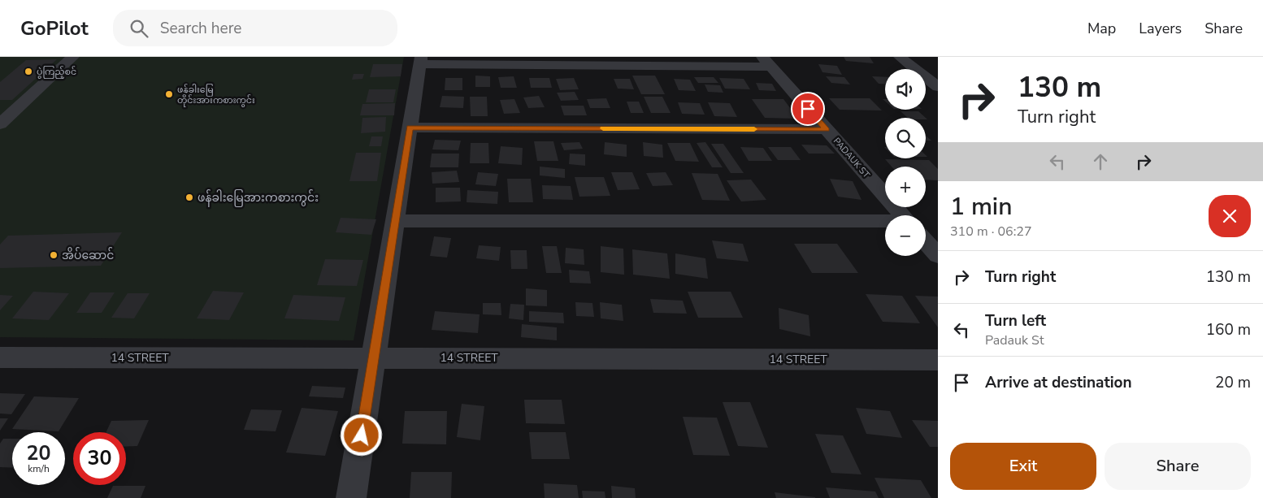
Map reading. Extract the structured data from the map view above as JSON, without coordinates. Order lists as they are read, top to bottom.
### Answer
{
  "streets": {
    "street": ["PADAUK ST", "14 STREET"]
  },
  "places": [
    "ပွဲကြည့်စင်",
    "ဖန်ခါးမြေ တိုင်းအားကစားကွင်း",
    "ဖန်ခါးမြေအားကစားကွင်း",
    "အိပ်ဆောင်"
  ],
  "page": {
    "header": "GoPilot",
    "search": "Search here",
    "nav": ["Map", "Layers", "Share"],
    "turn": ["130 m", "Turn right"],
    "map_buttons": ["+", "−"],
    "heading": ["1 min", "310 m · 06:27"],
    "list": [
      {
        "name": "Turn right",
        "value": "130 m"
      },
      {
        "name": "Turn left",
        "note": "Padauk St",
        "value": "160 m"
      },
      {
        "name": "Arrive at destination",
        "value": "20 m"
      }
    ],
    "speed": "20 km/h",
    "limit": "30",
    "buttons": ["Exit", "Share"]
  }
}
